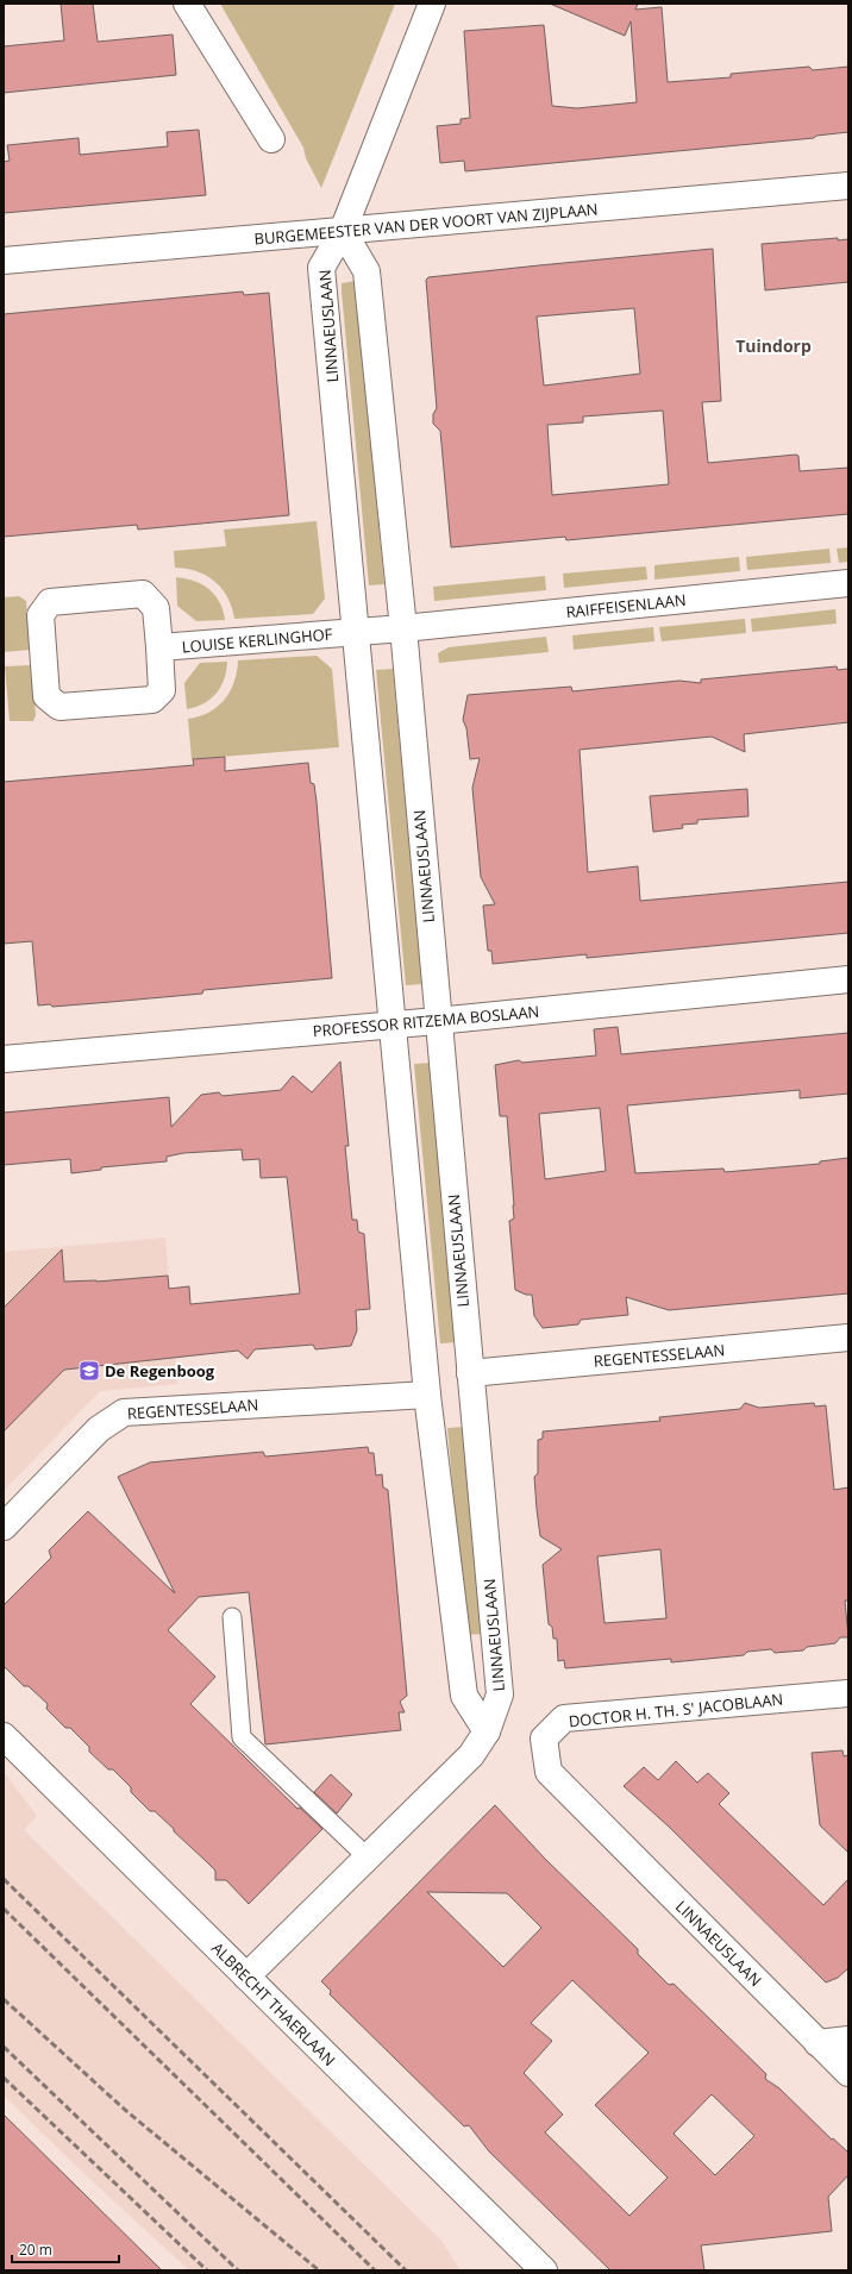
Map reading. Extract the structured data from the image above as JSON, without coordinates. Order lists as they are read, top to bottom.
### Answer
{
  "streets": {
    "street": [
      "BURGEMEESTER VAN DER VOORT VAN ZIJPLAAN",
      "LINNAEUSLAAN",
      "RAIFFEISENLAAN",
      "LOUISE KERLINGHOF",
      "PROFESSOR RITZEMA BOSLAAN",
      "REGENTESSELAAN",
      "DOCTOR H. TH. S' JACOBLAAN",
      "ALBRECHT THAERLAAN"
    ]
  },
  "crossings": [
    ["BURGEMEESTER VAN DER VOORT VAN ZIJPLAAN", "LINNAEUSLAAN"],
    ["LINNAEUSLAAN", "RAIFFEISENLAAN"],
    ["LINNAEUSLAAN", "LOUISE KERLINGHOF"],
    ["LINNAEUSLAAN", "PROFESSOR RITZEMA BOSLAAN"],
    ["LINNAEUSLAAN", "REGENTESSELAAN"],
    ["LINNAEUSLAAN", "DOCTOR H. TH. S' JACOBLAAN"]
  ],
  "districts": ["Tuindorp"],
  "places": {
    "school or university": ["De Regenboog"]
  },
  "scale_bar": "20 m"
}
